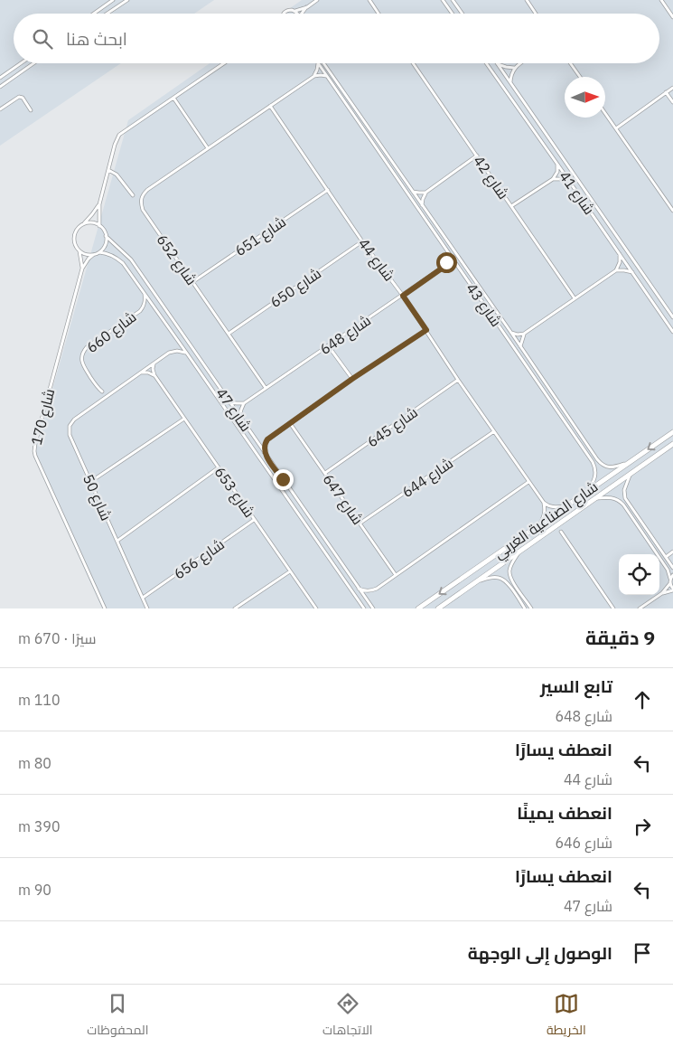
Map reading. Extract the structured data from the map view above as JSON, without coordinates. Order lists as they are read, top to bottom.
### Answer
{
  "streets": {
    "main road": ["شارع الصناعية الغربي"],
    "street": [
      "شارع 42",
      "شارع 41",
      "شارع 651",
      "شارع 652",
      "شارع 44",
      "شارع 650",
      "شارع 43",
      "شارع 660",
      "شارع 648",
      "شارع 47",
      "شارع 170",
      "شارع 645",
      "شارع 644",
      "شارع 653",
      "شارع 50",
      "شارع 647",
      "شارع 656"
    ]
  },
  "crossings": [
    ["شارع 651", "شارع 652"],
    ["شارع 651", "شارع 44"],
    ["شارع 652", "شارع 44"],
    ["شارع 652", "شارع 650"],
    ["شارع 652", "شارع 648"],
    ["شارع 44", "شارع 650"],
    ["شارع 44", "شارع 648"],
    ["شارع 44", "شارع 645"],
    ["شارع 44", "شارع 644"],
    ["شارع 43", "شارع الصناعية الغربي"],
    ["شارع 660", "شارع 47"],
    ["شارع 47", "شارع 170"],
    ["شارع 47", "شارع 50"],
    ["شارع 645", "شارع 647"],
    ["شارع 644", "شارع 647"],
    ["شارع 653", "شارع 656"],
    ["شارع 50", "شارع 656"]
  ],
  "north": "right",
  "page": {
    "search": "ابحث هنا",
    "heading": ["9 دقيقة", "سيرًا · 670 m"],
    "list": [
      ["تابع السير", "شارع 648", "110 m"],
      ["انعطف يسارًا", "شارع 44", "80 m"],
      ["انعطف يمينًا", "شارع 646", "390 m"],
      ["انعطف يسارًا", "شارع 47", "90 m"],
      "الوصول إلى الوجهة"
    ],
    "nav": ["الخريطة", "الاتجاهات", "المحفوظات"]
  }
}
